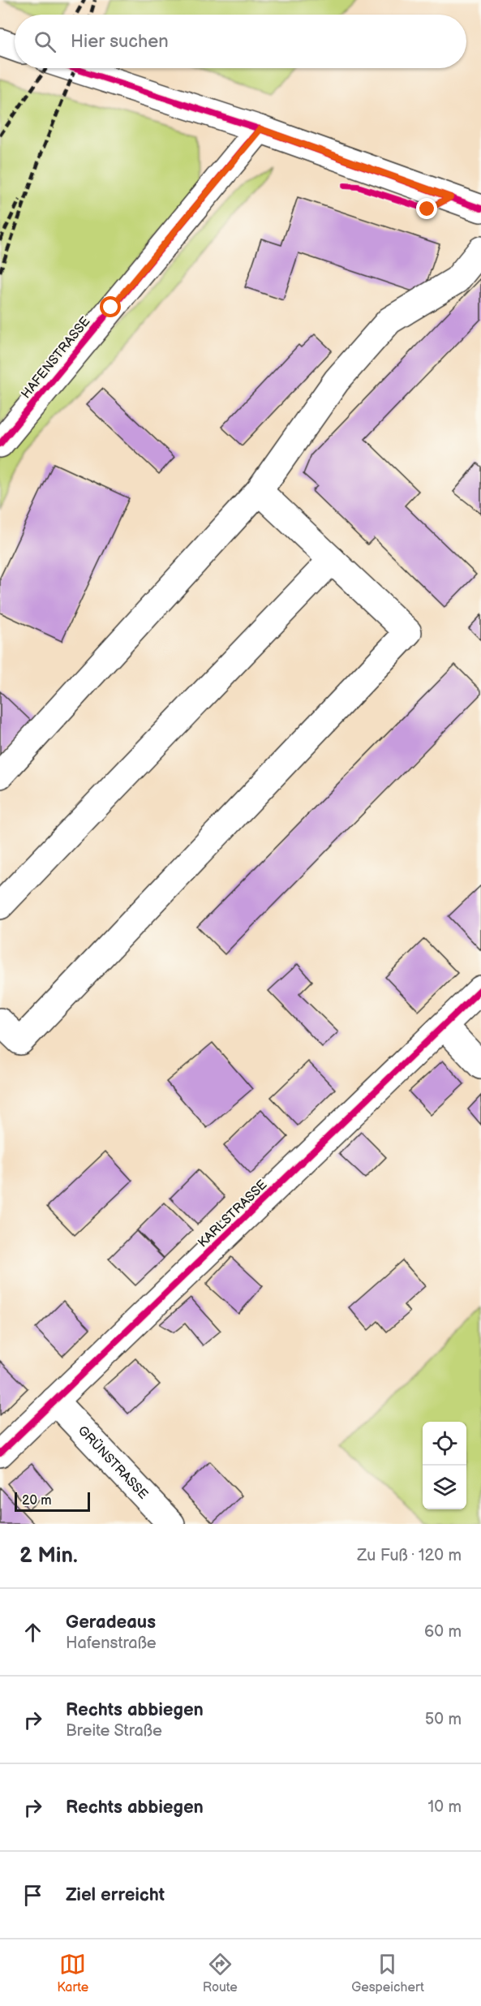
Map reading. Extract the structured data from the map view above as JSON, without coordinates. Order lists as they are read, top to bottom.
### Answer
{
  "streets": {
    "street": ["HAFENSTRASSE", "KARLSTRASSE", "GRÜNSTRASSE"]
  },
  "crossings": [
    ["KARLSTRASSE", "GRÜNSTRASSE"]
  ],
  "scale_bar": "20 m",
  "page": {
    "search": "Hier suchen",
    "scale": "20 m",
    "heading": ["2 Min.", "Zu Fuß · 120 m"],
    "list": [
      ["Geradeaus", "Hafenstraße", "60 m"],
      ["Rechts abbiegen", "Breite Straße", "50 m"],
      ["Rechts abbiegen", "10 m"],
      "Ziel erreicht"
    ],
    "nav": ["Karte", "Route", "Gespeichert"]
  }
}
